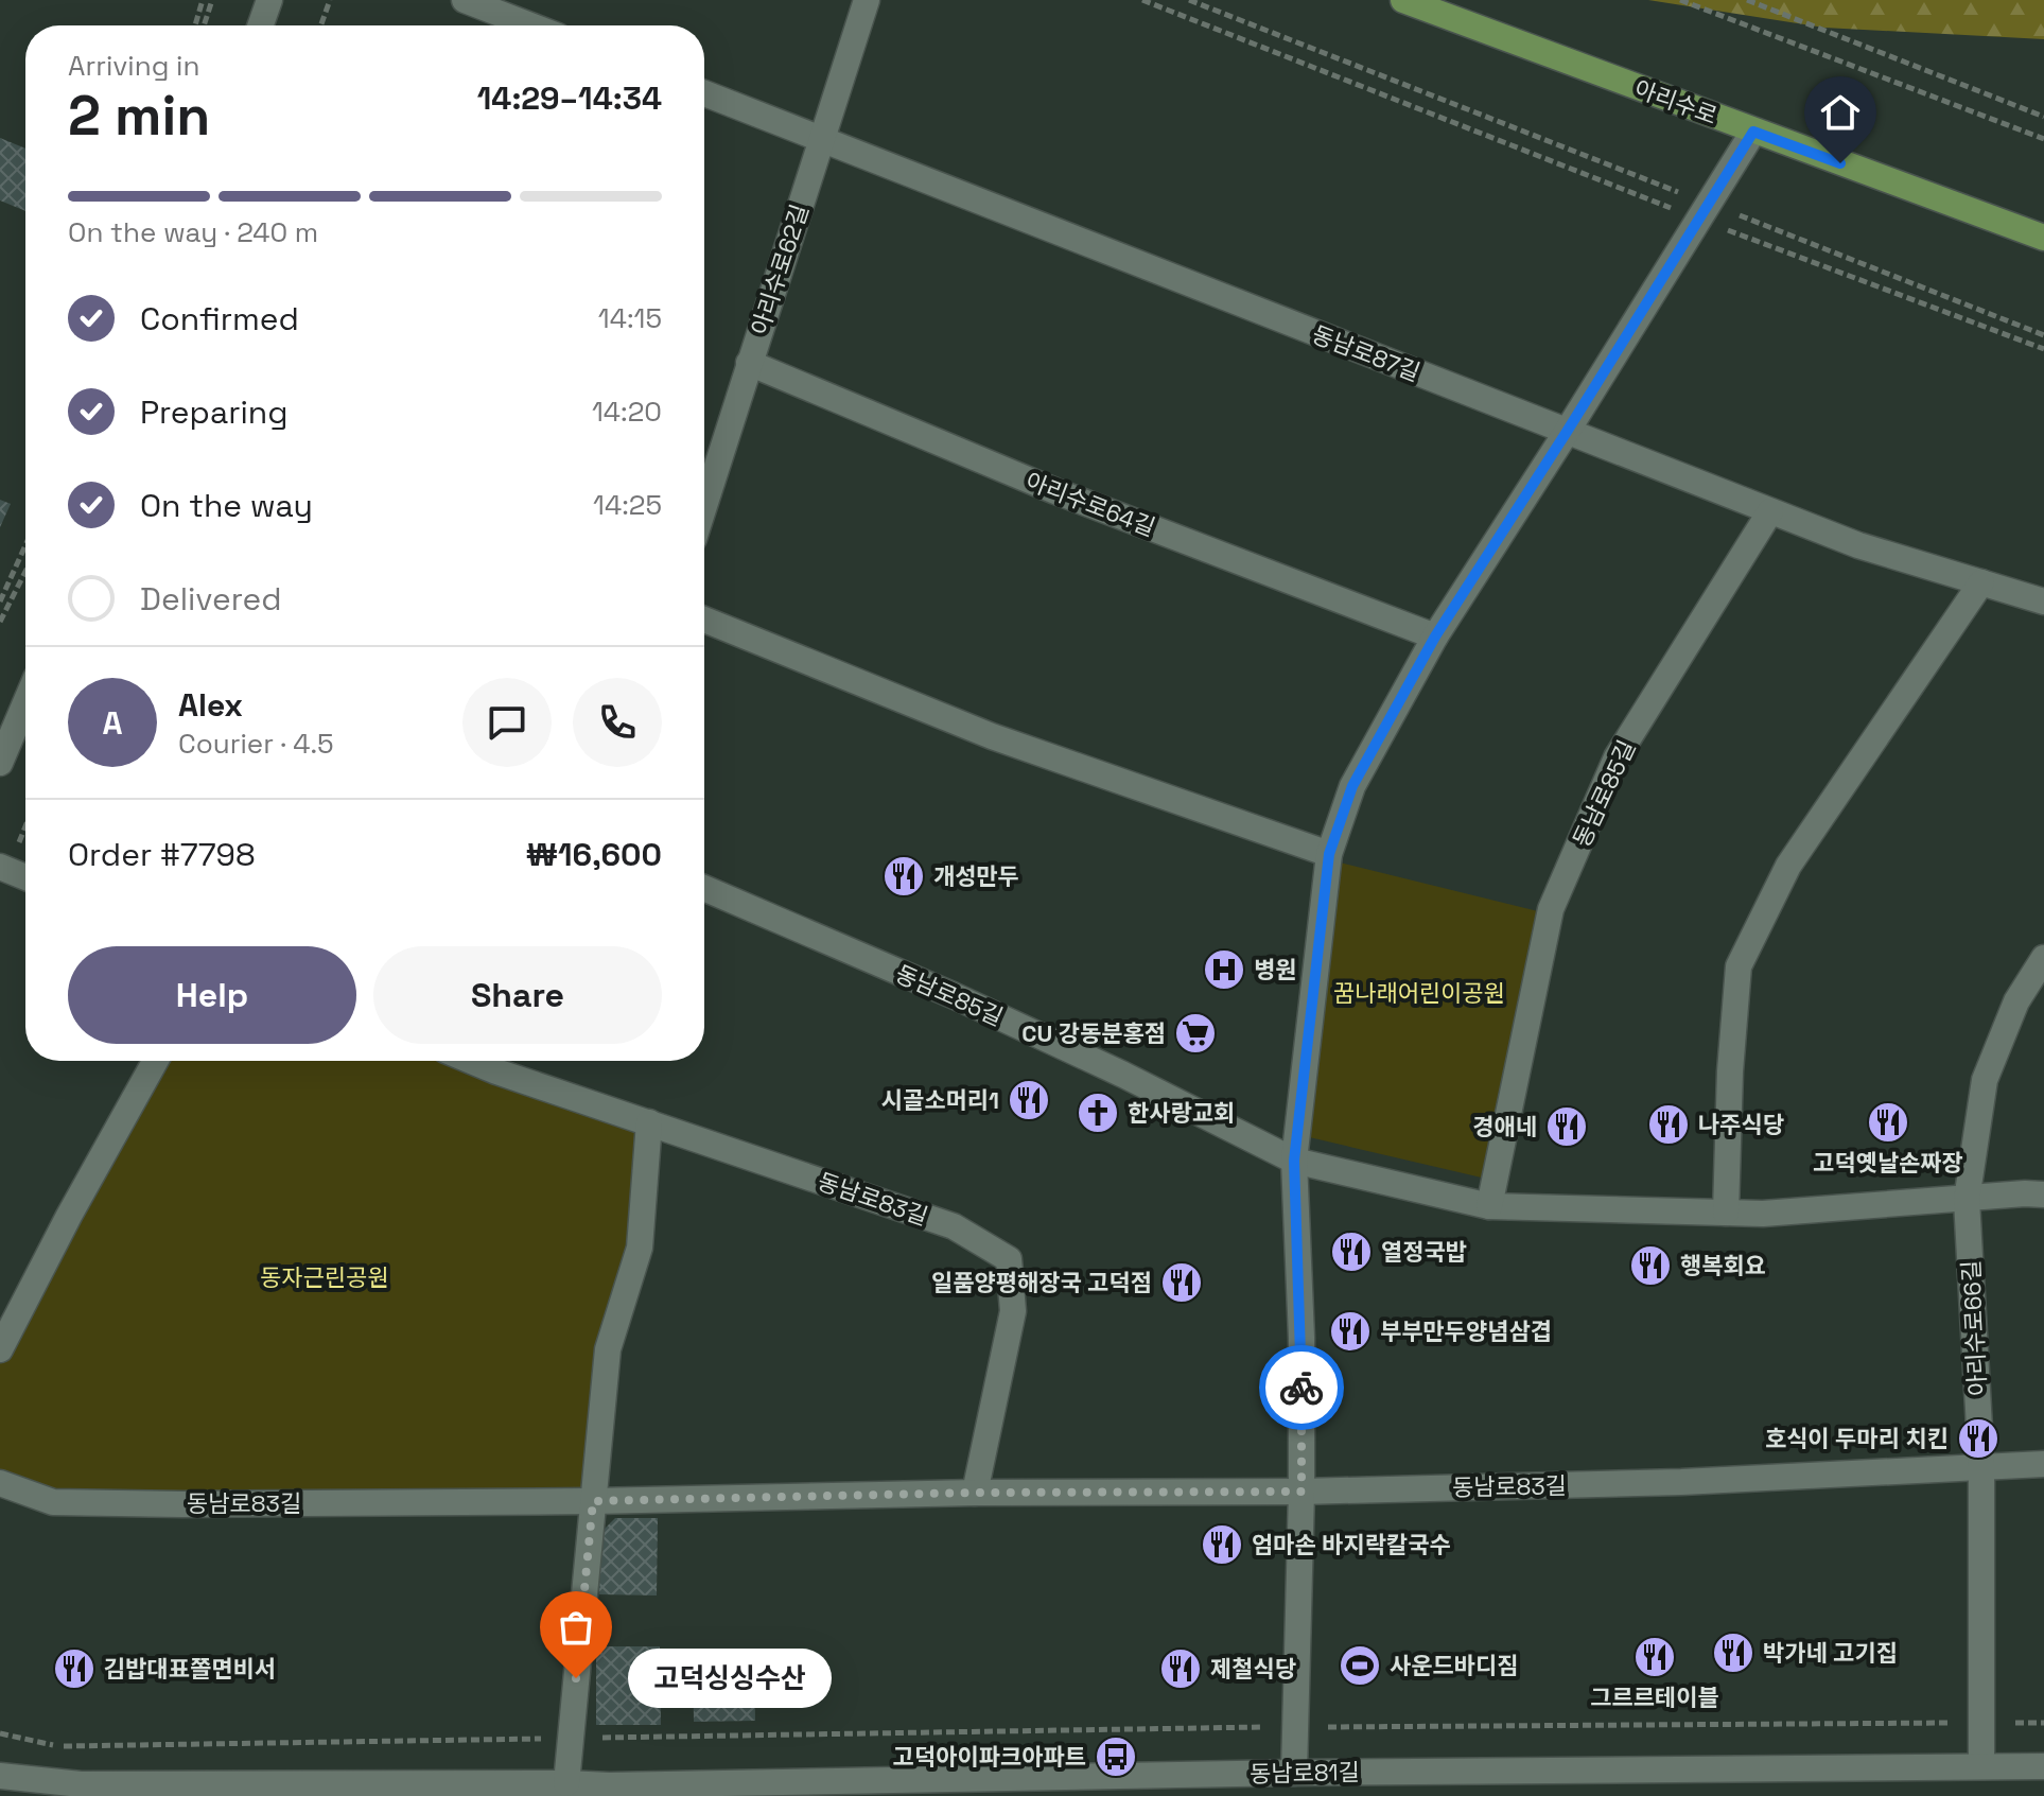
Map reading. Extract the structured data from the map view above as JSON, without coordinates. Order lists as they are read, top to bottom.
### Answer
{
  "streets": {
    "main road": ["아리수로"],
    "street": [
      "아리수로62길",
      "동남로87길",
      "아리수로64길",
      "동남로85길",
      "동남로83길",
      "아리수로66길",
      "동남로81길"
    ]
  },
  "crossings": [
    ["아리수로62길", "동남로87길"],
    ["아리수로62길", "아리수로64길"],
    ["동남로87길", "동남로85길"],
    ["동남로85길", "아리수로66길"],
    ["동남로83길", "아리수로66길"],
    ["아리수로66길", "동남로81길"]
  ],
  "parks": ["꿈나래어린이공원", "동자근린공원"],
  "places": {
    "restaurant": [
      "개성만두",
      "시골소머리1",
      "고덕옛날손짜장",
      "나주식당",
      "경애네",
      "열정국밥",
      "행복회요",
      "일품양평해장국 고덕점",
      "부부만두양념삼겹",
      "호식이 두마리 치킨",
      "엄마손 바지락칼국수",
      "박가네 고기집",
      "그르르테이블",
      "김밥대표쫄면비서",
      "제철식당"
    ],
    "hospital": ["병원"],
    "supermarket": ["CU 강동분홍점"],
    "church": ["한사랑교회"],
    "sports": ["사운드바디짐"],
    "other": ["고덕싱싱수산"],
    "bus stop": ["고덕아이파크아파트"]
  },
  "page": {
    "heading": ["2 min", "Arriving in", "14:29–14:34"],
    "panel": [
      "Alex",
      "Courier · 4.5",
      "Order #7798",
      "₩16,600"
    ],
    "bar": "On the way · 240 m",
    "list": [
      ["Confirmed", "14:15"],
      ["Preparing", "14:20"],
      ["On the way", "14:25"],
      "Delivered"
    ],
    "round": "A",
    "buttons": ["Help", "Share"],
    "bubble": "고덕싱싱수산"
  }
}
